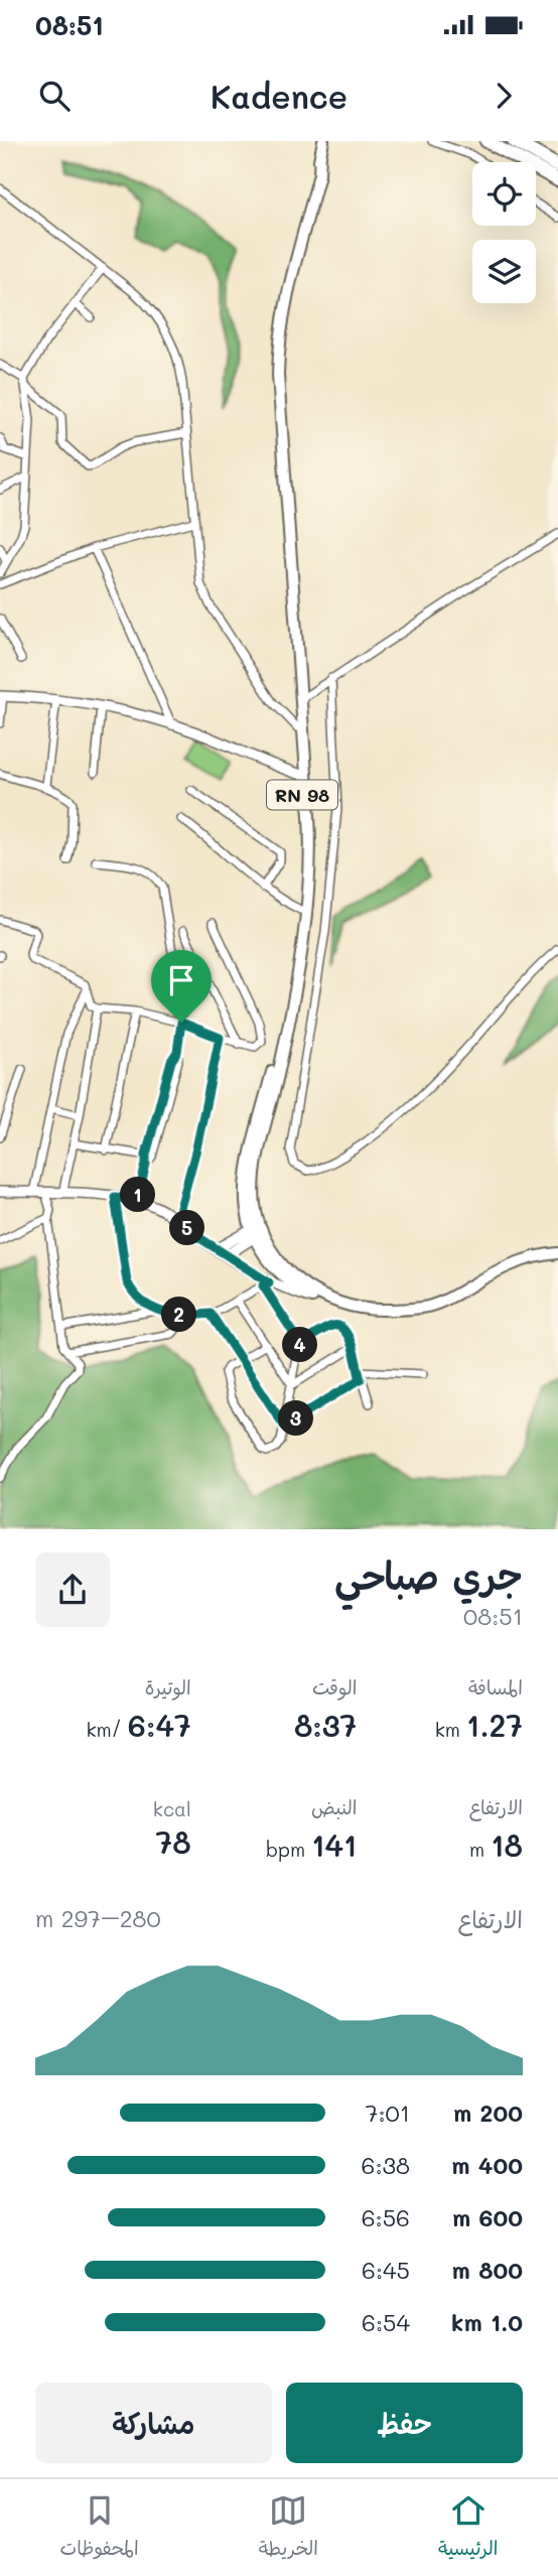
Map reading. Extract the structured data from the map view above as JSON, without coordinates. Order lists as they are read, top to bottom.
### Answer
{
  "streets": {
    "main road": ["RN 98"]
  },
  "page": {
    "status": "08:51",
    "header": "Kadence",
    "pins": [
      "1",
      "5",
      "2",
      "4",
      "3"
    ],
    "heading": ["جري صباحي", "08:51"],
    "stats": [
      ["المسافة", "1.27 km"],
      ["الوقت", "8:37"],
      ["الوتيرة", "6:47 /km"],
      ["الارتفاع", "18 m"],
      ["النبض", "141 bpm"],
      ["kcal", "78"]
    ],
    "chart": ["الارتفاع", "280–297 m"],
    "list": [
      {
        "name": "200 m",
        "note": "7:01"
      },
      {
        "name": "400 m",
        "note": "6:38"
      },
      {
        "name": "600 m",
        "note": "6:56"
      },
      {
        "name": "800 m",
        "note": "6:45"
      },
      {
        "name": "1.0 km",
        "note": "6:54"
      }
    ],
    "buttons": ["حفظ", "مشاركة"],
    "tabs": ["الرئيسية", "الخريطة", "المحفوظات"]
  }
}
